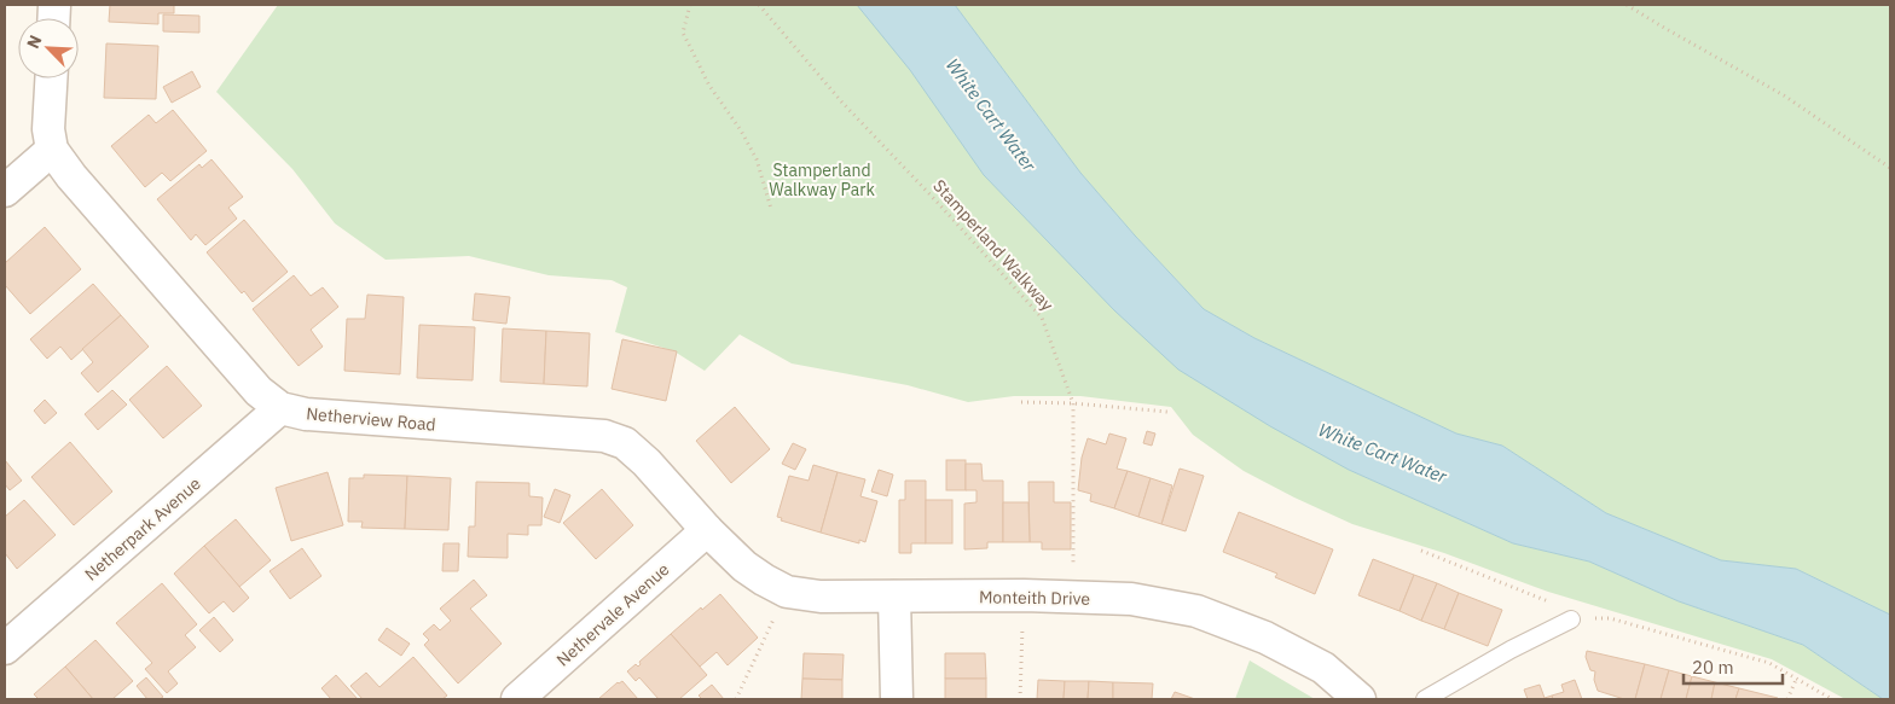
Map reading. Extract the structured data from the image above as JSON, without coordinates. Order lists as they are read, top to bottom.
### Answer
{
  "streets": {
    "street": [
      "Netherview Road",
      "Netherpark Avenue",
      "Monteith Drive",
      "Nethervale Avenue"
    ],
    "path": ["Stamperland Walkway"]
  },
  "crossings": [
    ["Stamperland Walkway", "Monteith Drive"],
    ["Netherview Road", "Netherpark Avenue"],
    ["Netherview Road", "Monteith Drive"],
    ["Netherview Road", "Nethervale Avenue"],
    ["Monteith Drive", "Nethervale Avenue"]
  ],
  "water": ["White Cart Water"],
  "parks": ["Stamperland Walkway Park"],
  "scale_bar": "20 m",
  "north": "top left"
}
